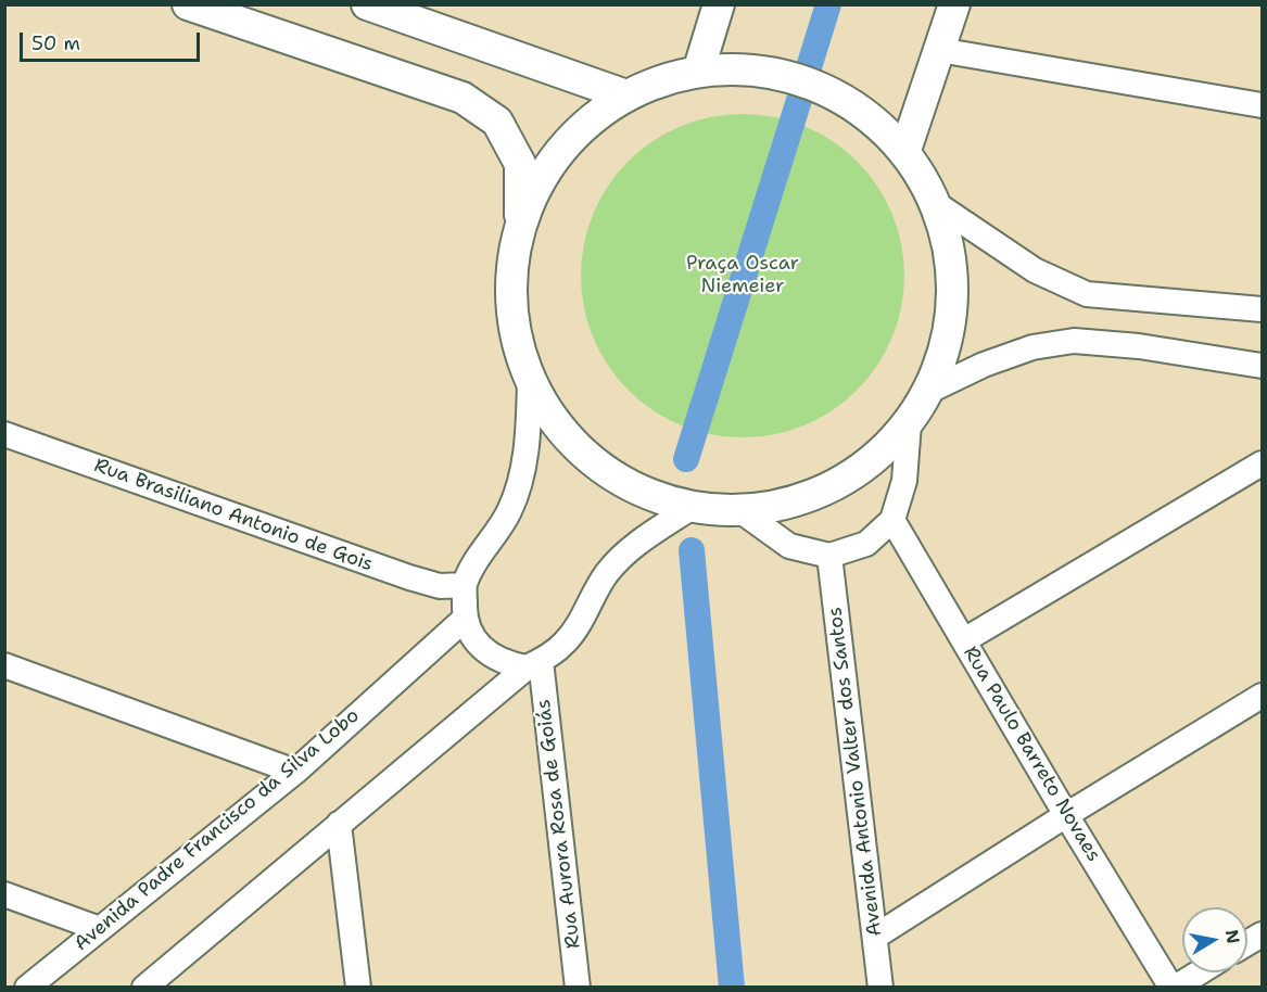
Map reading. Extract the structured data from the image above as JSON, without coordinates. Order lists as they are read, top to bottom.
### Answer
{
  "streets": {
    "street": [
      "Rua Brasiliano Antonio de Gois",
      "Rua Paulo Barreto Novaes",
      "Avenida Antonio Valter dos Santos",
      "Rua Aurora Rosa de Goiás",
      "Avenida Padre Francisco da Silva Lobo"
    ]
  },
  "parks": ["Praça Oscar Niemeier"],
  "scale_bar": "50 m",
  "north": "right"
}
